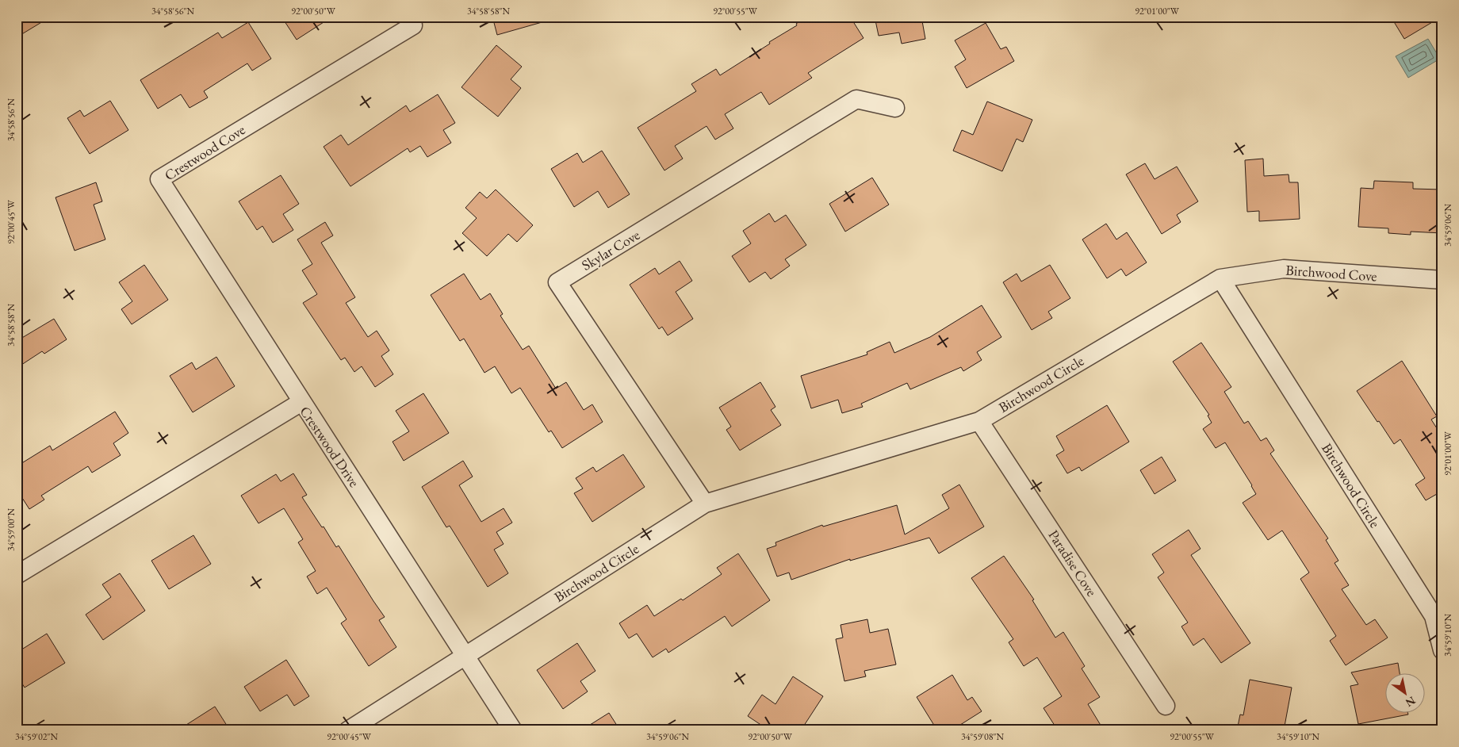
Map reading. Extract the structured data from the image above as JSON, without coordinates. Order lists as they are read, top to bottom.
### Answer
{
  "streets": {
    "street": [
      "Crestwood Cove",
      "Skylar Cove",
      "Birchwood Cove",
      "Birchwood Circle",
      "Crestwood Drive",
      "Paradise Cove"
    ]
  },
  "crossings": [
    ["Crestwood Cove", "Crestwood Drive"],
    ["Skylar Cove", "Birchwood Circle"],
    ["Birchwood Cove", "Birchwood Circle"],
    ["Birchwood Circle", "Crestwood Drive"],
    ["Birchwood Circle", "Paradise Cove"]
  ],
  "north": "bottom right",
  "coordinates": [
    "34°58'56\"N",
    "92°00'50\"W",
    "34°58'58\"N",
    "92°00'55\"W",
    "92°01'00\"W",
    "92°00'45\"W",
    "34°59'06\"N",
    "34°59'00\"N",
    "34°59'10\"N",
    "34°59'02\"N",
    "34°59'08\"N"
  ]
}
